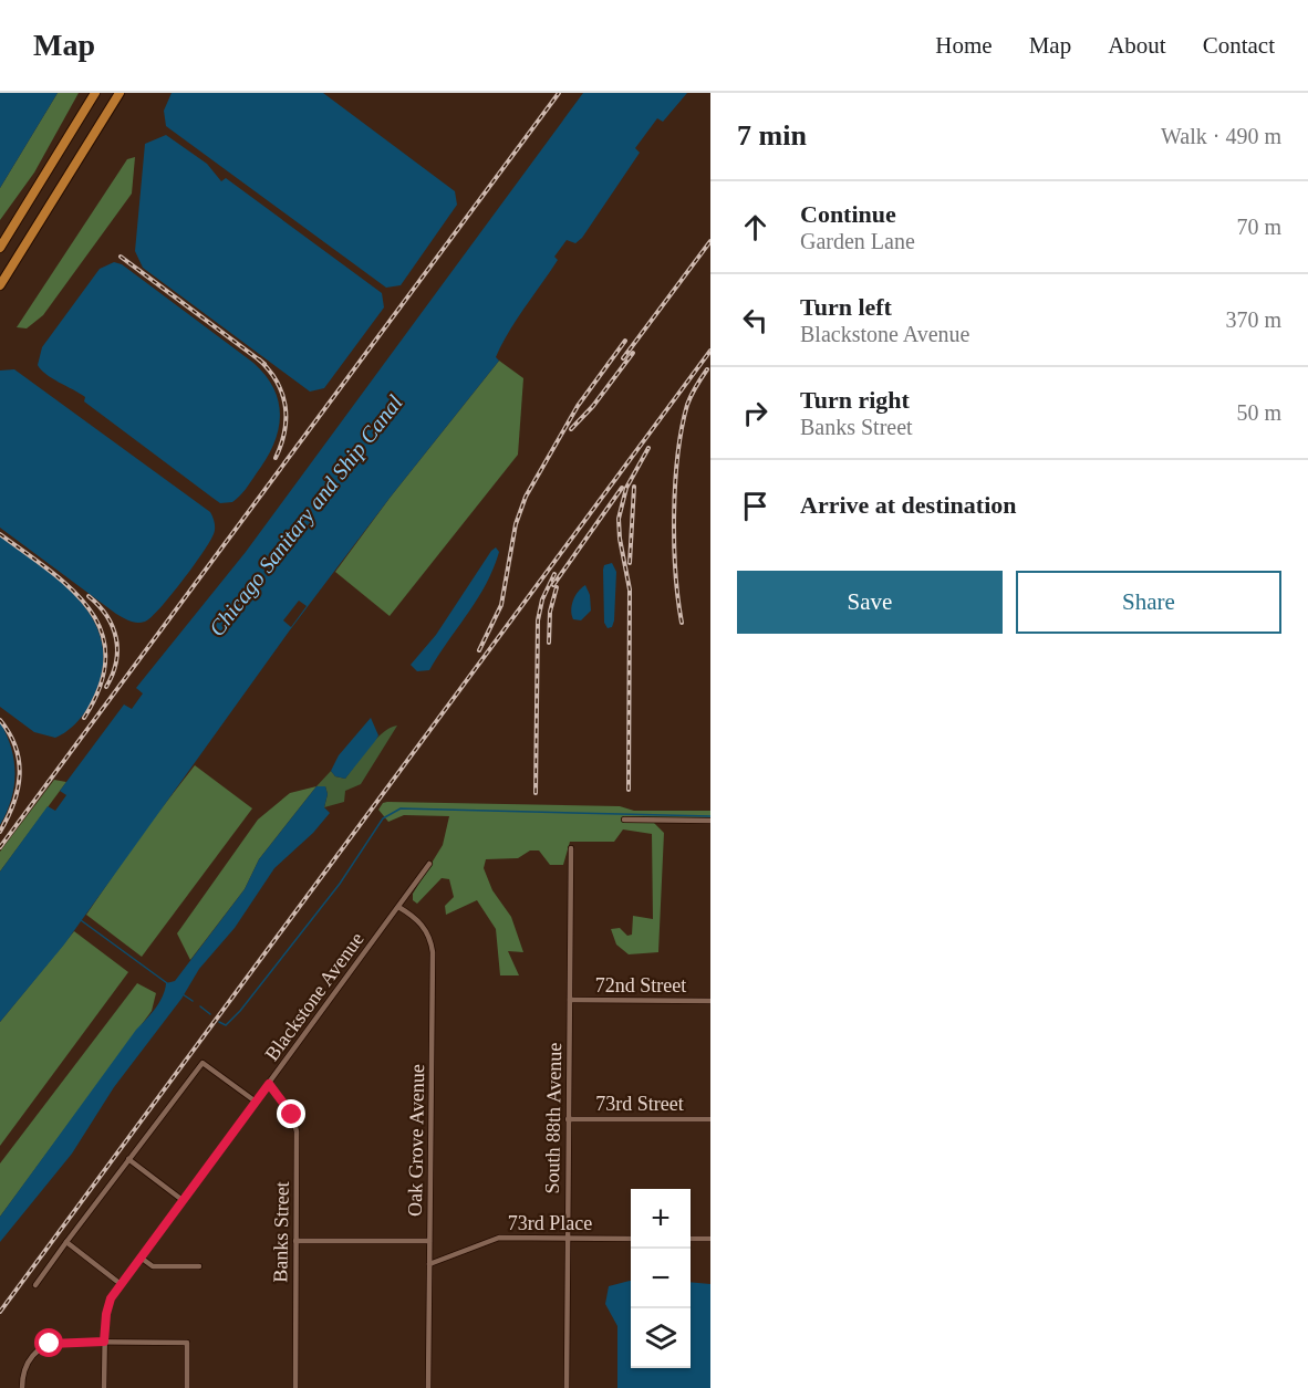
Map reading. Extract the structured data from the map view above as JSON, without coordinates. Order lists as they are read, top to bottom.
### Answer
{
  "streets": {
    "street": [
      "72nd Street",
      "Blackstone Avenue",
      "73rd Street",
      "South 88th Avenue",
      "Oak Grove Avenue",
      "73rd Place",
      "Banks Street"
    ]
  },
  "crossings": [
    ["72nd Street", "South 88th Avenue"],
    ["Blackstone Avenue", "Oak Grove Avenue"],
    ["Blackstone Avenue", "Banks Street"],
    ["73rd Street", "South 88th Avenue"],
    ["South 88th Avenue", "73rd Place"],
    ["Oak Grove Avenue", "73rd Place"]
  ],
  "water": ["Chicago Sanitary and Ship Canal"],
  "page": {
    "header": "Map",
    "nav": [
      "Home",
      "Map",
      "About",
      "Contact"
    ],
    "heading": ["7 min", "Walk · 490 m"],
    "list": [
      ["Continue", "Garden Lane", "70 m"],
      ["Turn left", "Blackstone Avenue", "370 m"],
      ["Turn right", "Banks Street", "50 m"],
      "Arrive at destination"
    ],
    "buttons": ["Save", "Share"],
    "map_buttons": ["+", "−"]
  }
}
